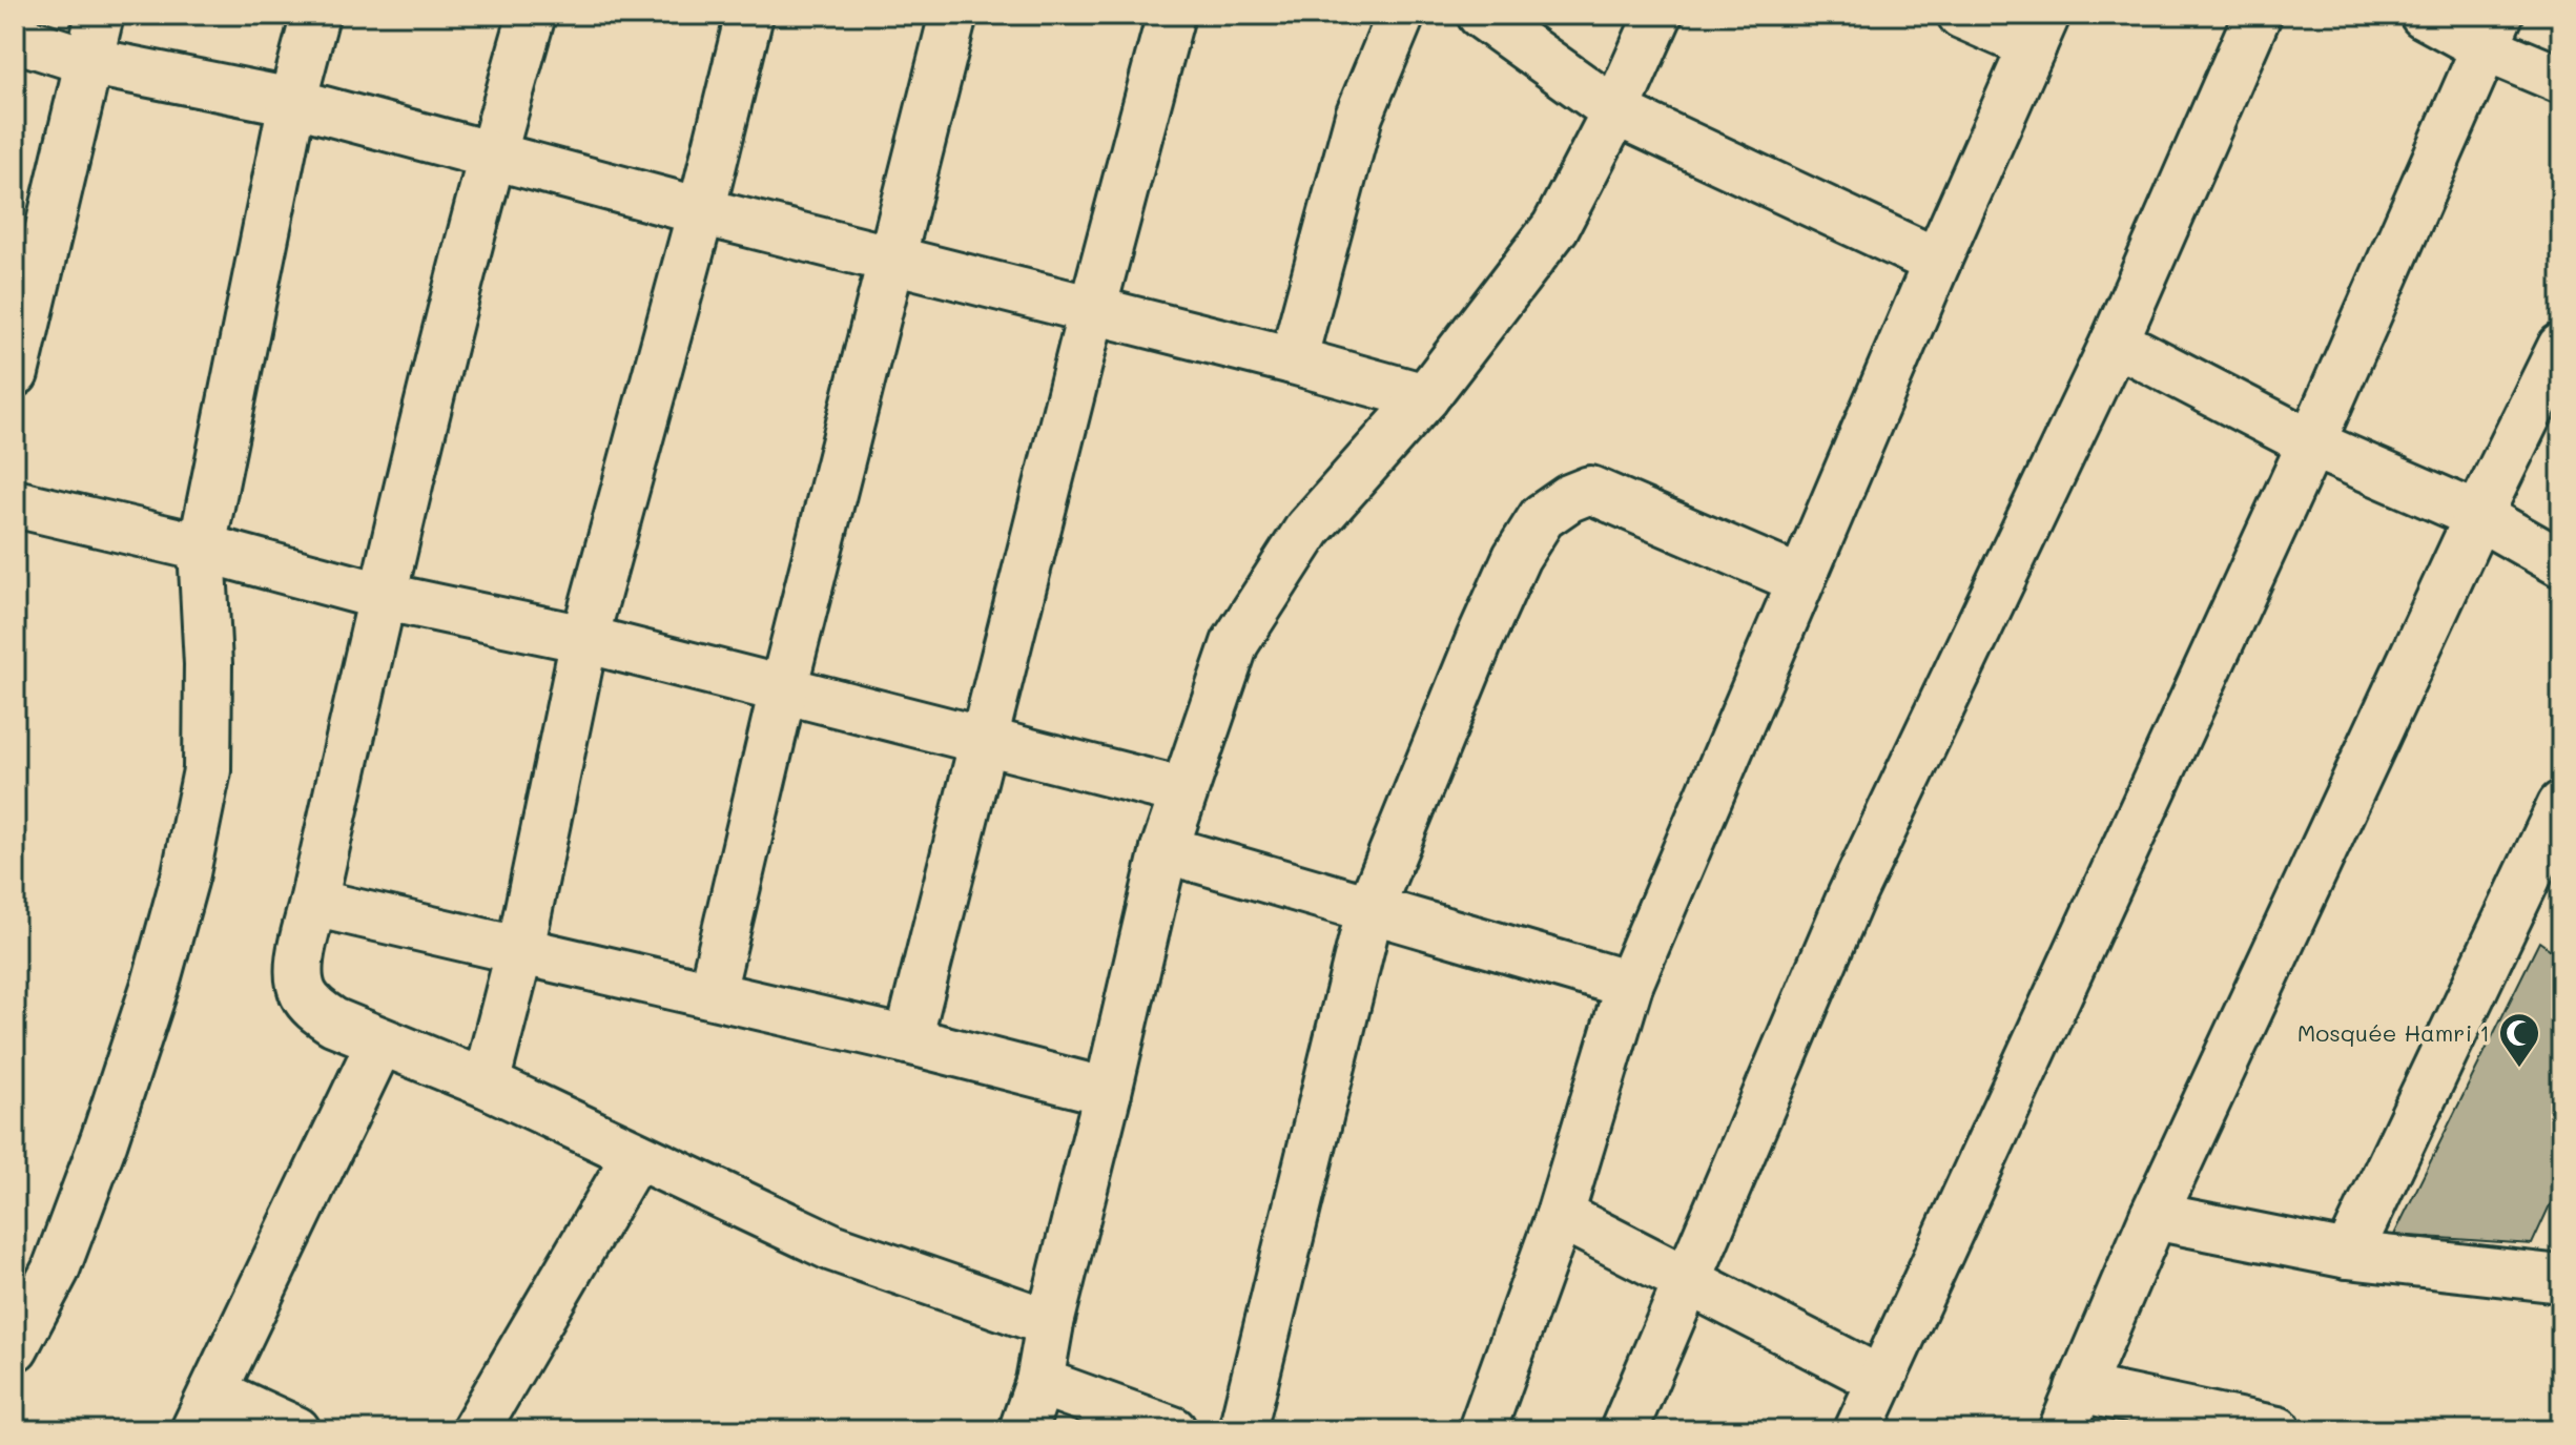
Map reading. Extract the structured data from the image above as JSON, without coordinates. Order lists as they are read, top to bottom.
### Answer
{
  "places": {
    "mosque": ["Mosquée Hamri 1"]
  }
}
